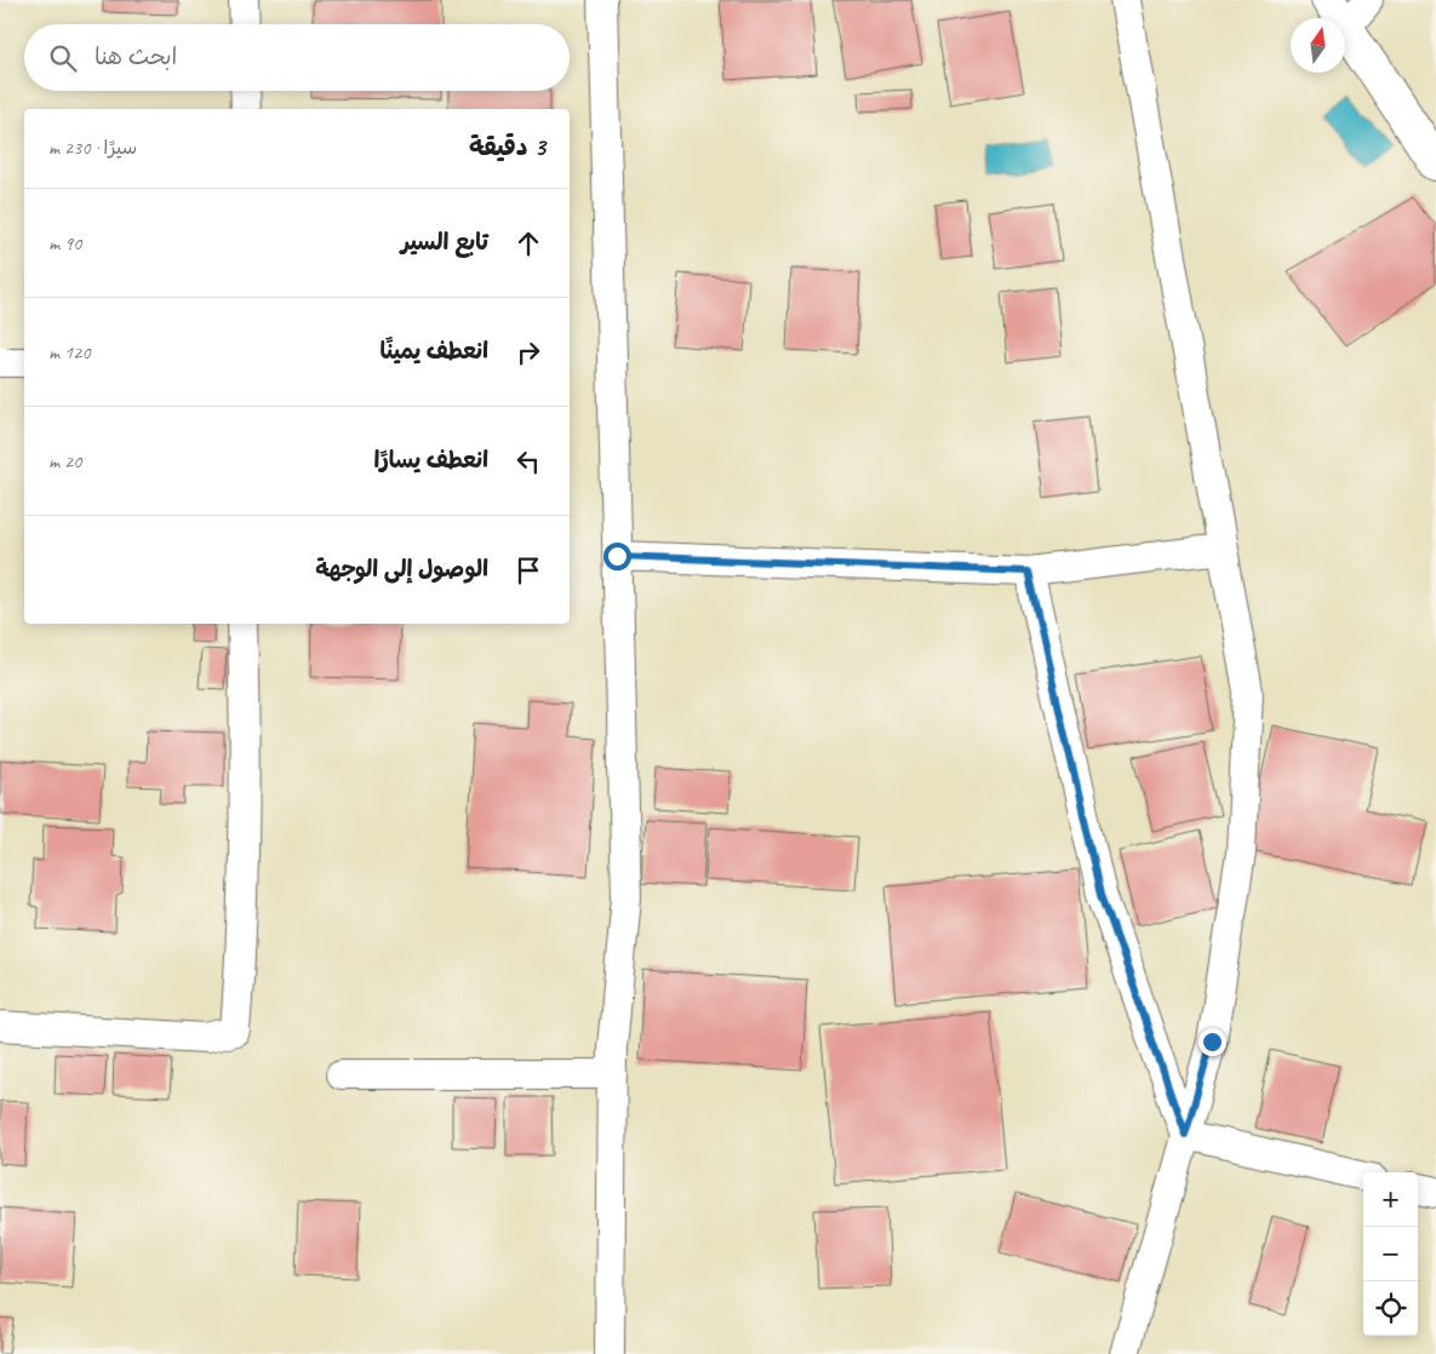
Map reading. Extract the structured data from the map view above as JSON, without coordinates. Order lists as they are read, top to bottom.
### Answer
{
  "north": "top",
  "page": {
    "search": "ابحث هنا",
    "heading": ["3 دقيقة", "سيرًا · 230 m"],
    "list": [
      ["تابع السير", "90 m"],
      ["انعطف يمينًا", "120 m"],
      ["انعطف يسارًا", "20 m"],
      "الوصول إلى الوجهة"
    ],
    "map_buttons": ["+", "−"]
  }
}
